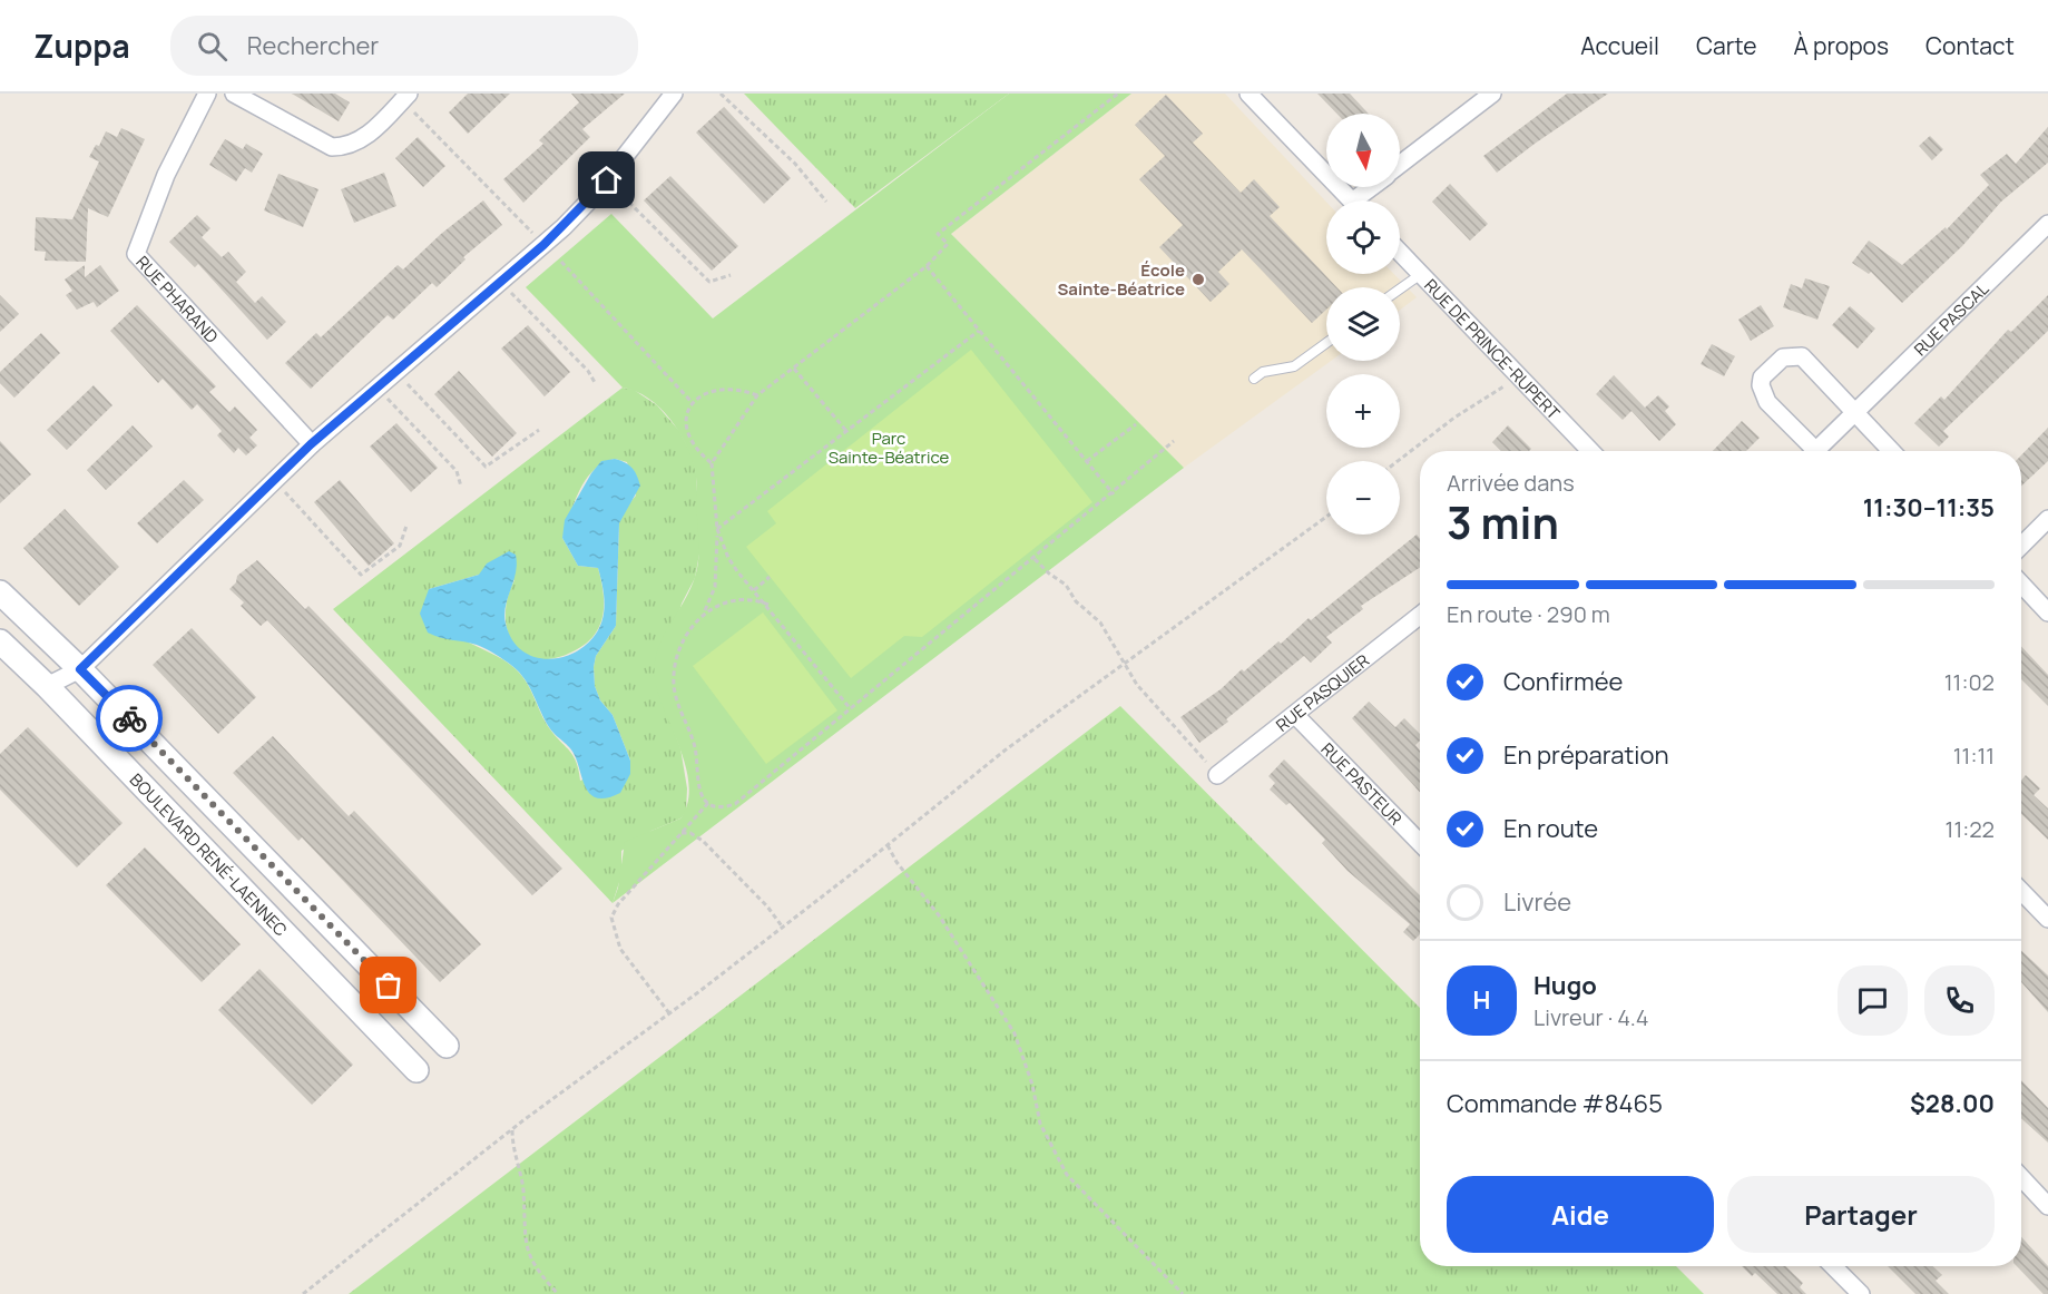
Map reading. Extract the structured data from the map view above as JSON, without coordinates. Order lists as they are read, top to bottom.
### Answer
{
  "streets": {
    "street": [
      "RUE PHARAND",
      "RUE PASCAL",
      "RUE DE PRINCE-RUPERT",
      "RUE PASQUIER",
      "RUE PASTEUR",
      "BOULEVARD RENÉ-LAENNEC"
    ]
  },
  "crossings": [
    ["RUE PASQUIER", "RUE PASTEUR"]
  ],
  "parks": ["Parc Sainte-Béatrice"],
  "places": ["École Sainte-Béatrice"],
  "north": "bottom",
  "page": {
    "header": "Zuppa",
    "search": "Rechercher",
    "nav": [
      "Accueil",
      "Carte",
      "À propos",
      "Contact"
    ],
    "map_buttons": ["+", "−"],
    "heading": ["3 min", "Arrivée dans", "11:30–11:35"],
    "panel": [
      "Hugo",
      "Livreur · 4.4",
      "Commande #8465",
      "$28.00"
    ],
    "bar": "En route · 290 m",
    "list": [
      ["Confirmée", "11:02"],
      ["En préparation", "11:11"],
      ["En route", "11:22"],
      "Livrée"
    ],
    "round": "H",
    "buttons": ["Aide", "Partager"]
  }
}
